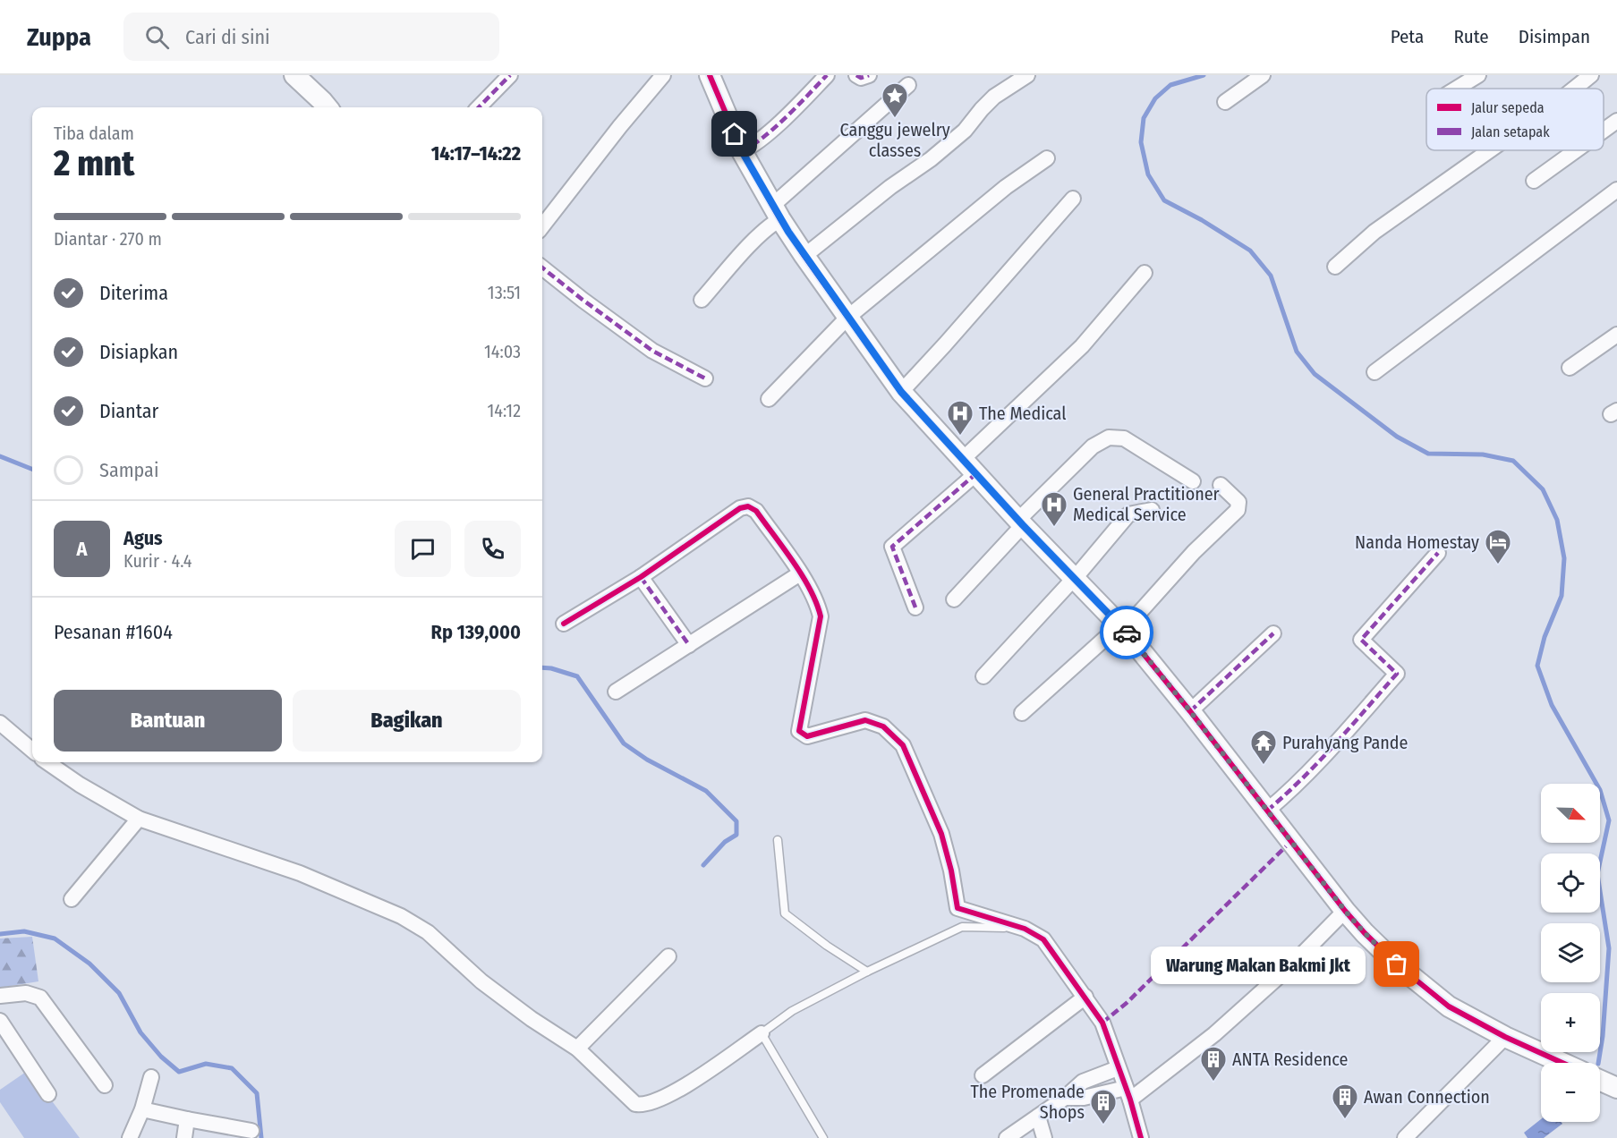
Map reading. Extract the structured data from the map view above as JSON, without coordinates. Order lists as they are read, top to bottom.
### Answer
{
  "places": {
    "place": ["Canggu jewelry classes"],
    "hospital": ["The Medical", "General Practitioner Medical Service"],
    "hotel": ["Nanda Homestay"],
    "temple": ["Purahyang Pande"],
    "other": ["Warung Makan Bakmi Jkt"],
    "building": ["ANTA Residence", "Awan Connection", "The Promenade Shops"]
  },
  "legend": ["Jalur sepeda", "Jalan setapak"],
  "north": "bottom right",
  "page": {
    "header": "Zuppa",
    "search": "Cari di sini",
    "nav": ["Peta", "Rute", "Disimpan"],
    "heading": ["2 mnt", "Tiba dalam", "14:17–14:22"],
    "panel": [
      "Agus",
      "Kurir · 4.4",
      "Pesanan #1604",
      "Rp 139,000"
    ],
    "bar": "Diantar · 270 m",
    "list": [
      ["Diterima", "13:51"],
      ["Disiapkan", "14:03"],
      ["Diantar", "14:12"],
      "Sampai"
    ],
    "round": "A",
    "buttons": ["Bantuan", "Bagikan"],
    "map_buttons": ["+", "−"],
    "bubble": "Warung Makan Bakmi Jkt"
  }
}
